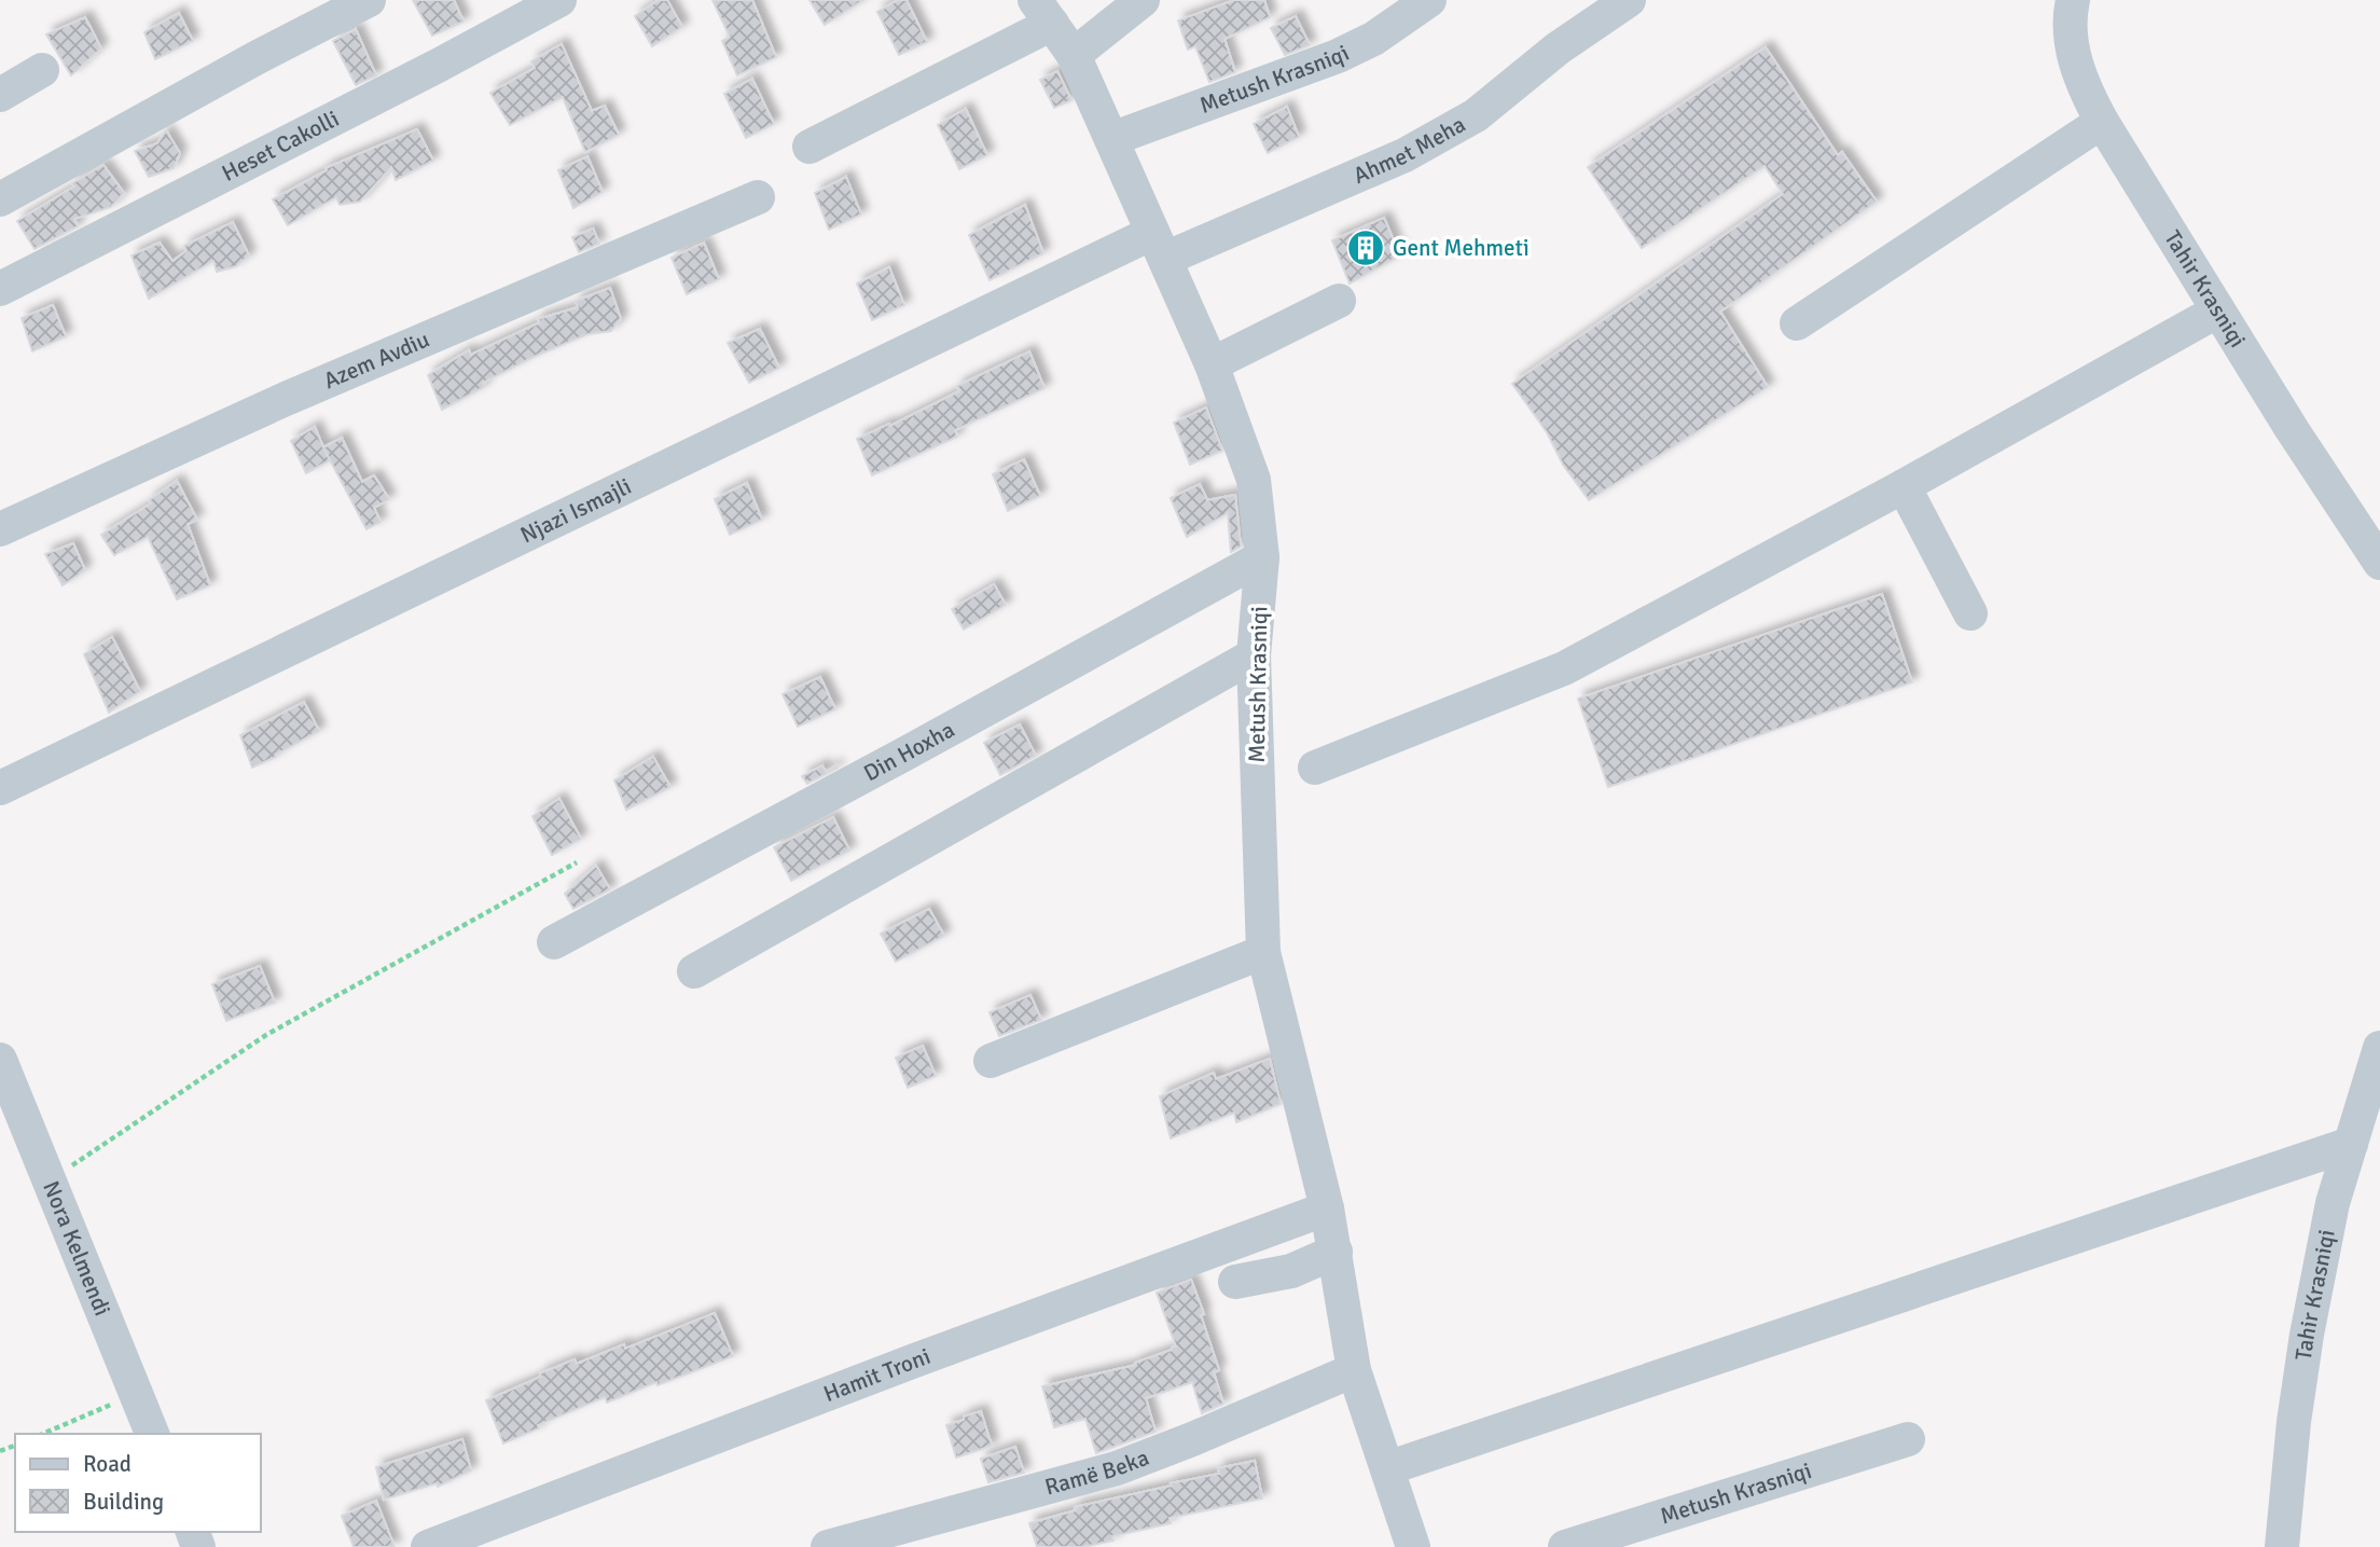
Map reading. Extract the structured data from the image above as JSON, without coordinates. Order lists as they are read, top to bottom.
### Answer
{
  "streets": {
    "street": [
      "Metush Krasniqi",
      "Heset Cakolli",
      "Ahmet Meha",
      "Tahir Krasniqi",
      "Azem Avdiu",
      "Njazi Ismajli",
      "Din Hoxha",
      "Nora Kelmendi",
      "Hamit Troni",
      "Ramë Beka"
    ]
  },
  "crossings": [
    ["Metush Krasniqi", "Ahmet Meha"],
    ["Metush Krasniqi", "Njazi Ismajli"],
    ["Metush Krasniqi", "Din Hoxha"],
    ["Metush Krasniqi", "Hamit Troni"],
    ["Metush Krasniqi", "Ramë Beka"],
    ["Ahmet Meha", "Njazi Ismajli"]
  ],
  "places": {
    "building": ["Gent Mehmeti"]
  },
  "legend": ["Road", "Building"]
}
